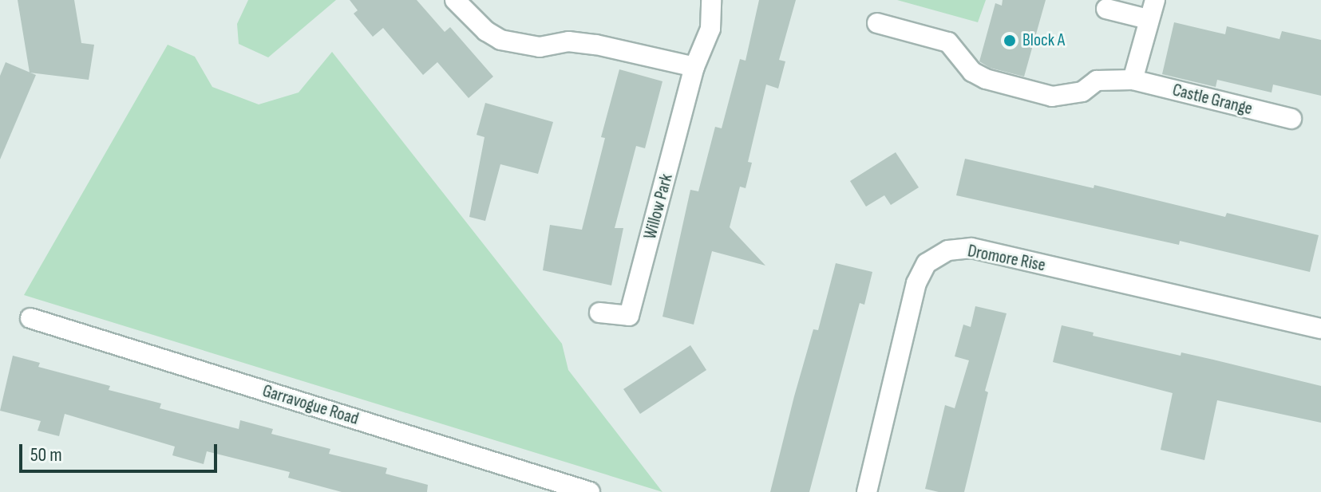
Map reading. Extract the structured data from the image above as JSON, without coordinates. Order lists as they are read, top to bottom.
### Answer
{
  "streets": {
    "street": [
      "Castle Grange",
      "Willow Park",
      "Dromore Rise",
      "Garravogue Road"
    ]
  },
  "places": ["Block A"],
  "scale_bar": "50 m"
}
